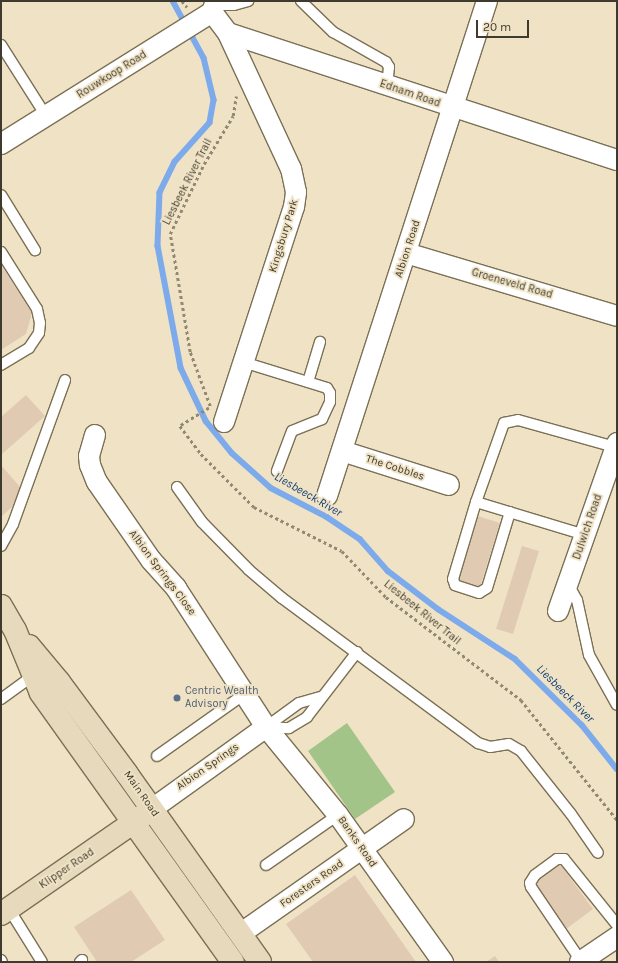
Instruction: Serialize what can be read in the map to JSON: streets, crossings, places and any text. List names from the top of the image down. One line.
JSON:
{"streets":{"main road":["Main Road","Klipper Road"],"street":["Rouwkoop Road","Ednam Road","Kingsbury Park","Albion Road","Groeneveld Road","The Cobbles","Dulwich Road","Albion Springs Close","Albion Springs","Banks Road","Foresters Road"],"path":["Liesbeek River Trail"]},"crossings":[["Ednam Road","Kingsbury Park"],["Ednam Road","Albion Road"],["Albion Road","Groeneveld Road"],["Albion Road","The Cobbles"],["Albion Springs Close","Albion Springs"],["Albion Springs Close","Banks Road"],["Albion Springs","Main Road"],["Albion Springs","Banks Road"],["Albion Springs","Klipper Road"],["Main Road","Klipper Road"],["Main Road","Foresters Road"],["Banks Road","Foresters Road"]],"water":["Liesbeeck River"],"places":["Centric Wealth Advisory"],"scale_bar":"20 m"}
